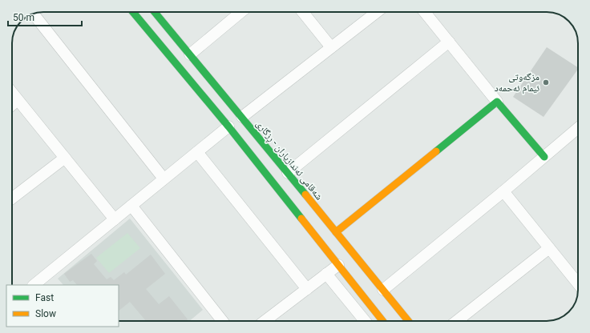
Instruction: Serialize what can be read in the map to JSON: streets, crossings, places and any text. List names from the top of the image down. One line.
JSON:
{"streets":{"street":["شەقامی ئەندازیاران - ڕزگاری"]},"places":["مزگەوتی ئیمام ئەحمەد"],"legend":["Fast","Slow"],"scale_bar":"50 m"}
